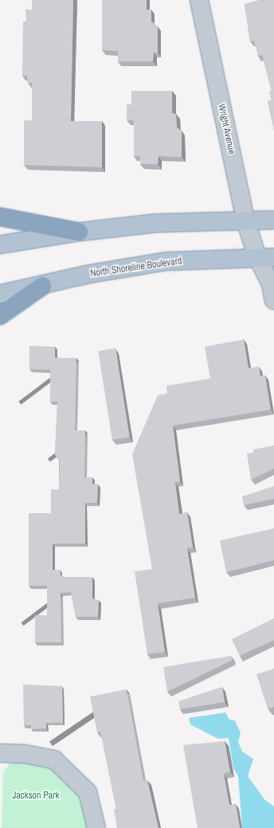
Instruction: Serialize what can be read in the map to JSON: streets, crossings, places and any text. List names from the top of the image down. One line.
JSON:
{"streets":{"main road":["North Shoreline Boulevard"],"street":["Wright Avenue"]},"crossings":[["Wright Avenue","North Shoreline Boulevard"]],"parks":["Jackson Park"]}
